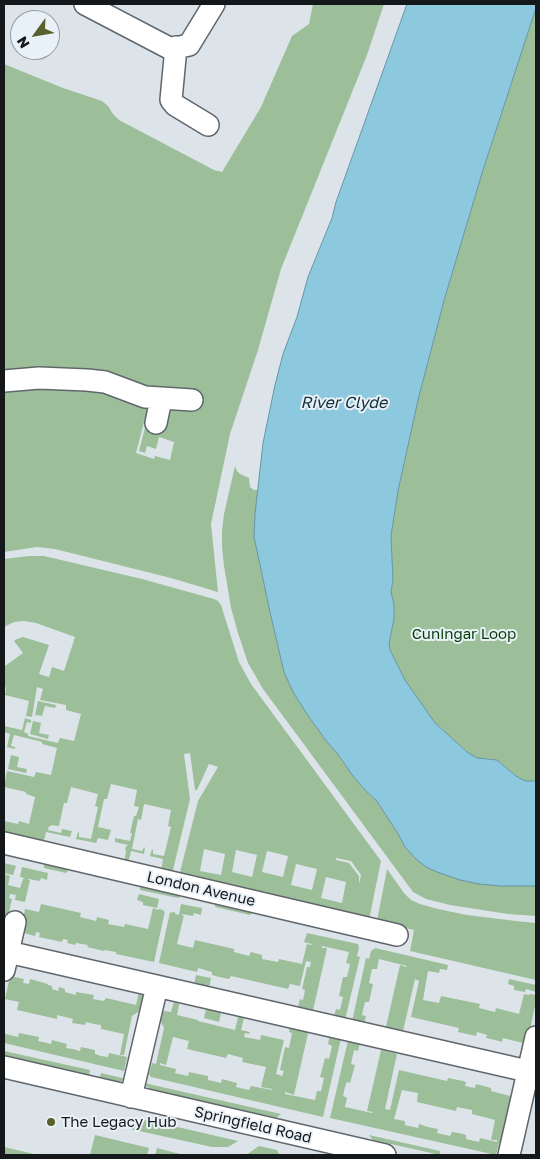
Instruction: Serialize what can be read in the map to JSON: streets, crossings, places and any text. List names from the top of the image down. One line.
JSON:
{"streets":{"street":["London Avenue","Springfield Road"]},"water":["River Clyde"],"parks":["Cuningar Loop"],"places":["The Legacy Hub"],"north":"bottom left"}
